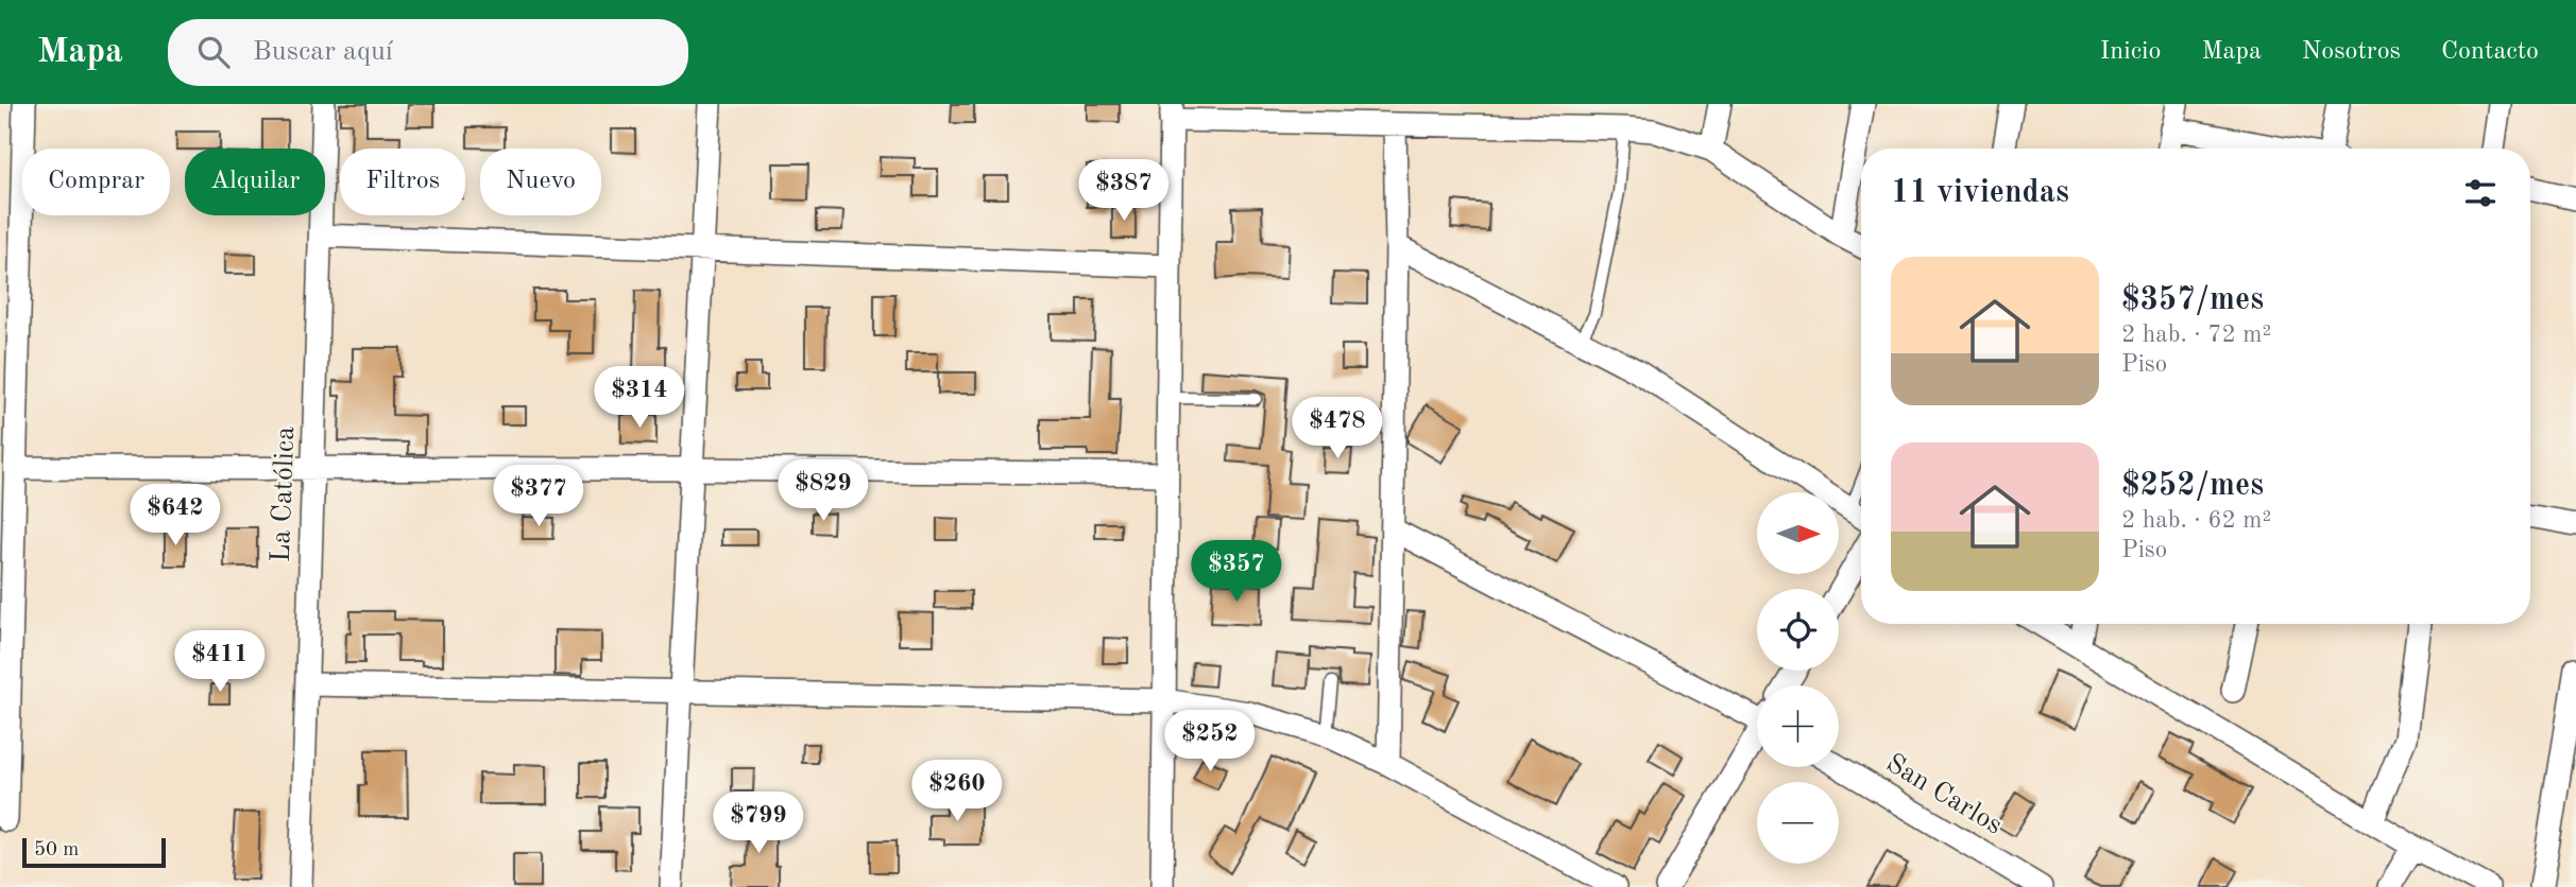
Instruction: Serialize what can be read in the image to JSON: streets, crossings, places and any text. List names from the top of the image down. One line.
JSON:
{"streets":{"street":["La Católica","San Carlos"]},"scale_bar":"50 m","north":"right","page":{"header":"Mapa","search":"Buscar aquí","nav":["Inicio","Mapa","Nosotros","Contacto"],"chip":["Comprar","Alquilar","Filtros","Nuevo"],"heading":"11 viviendas","price":["$387","$314","$478","$829","$377","$642","$357","$411","$252","$260","$799"],"list":[{"name":"$357/mes","note":"2 hab. · 72 m² · Piso"},{"name":"$252/mes","note":"2 hab. · 62 m² · Piso"}],"map_buttons":["+","−"],"scale":"50 m"}}
